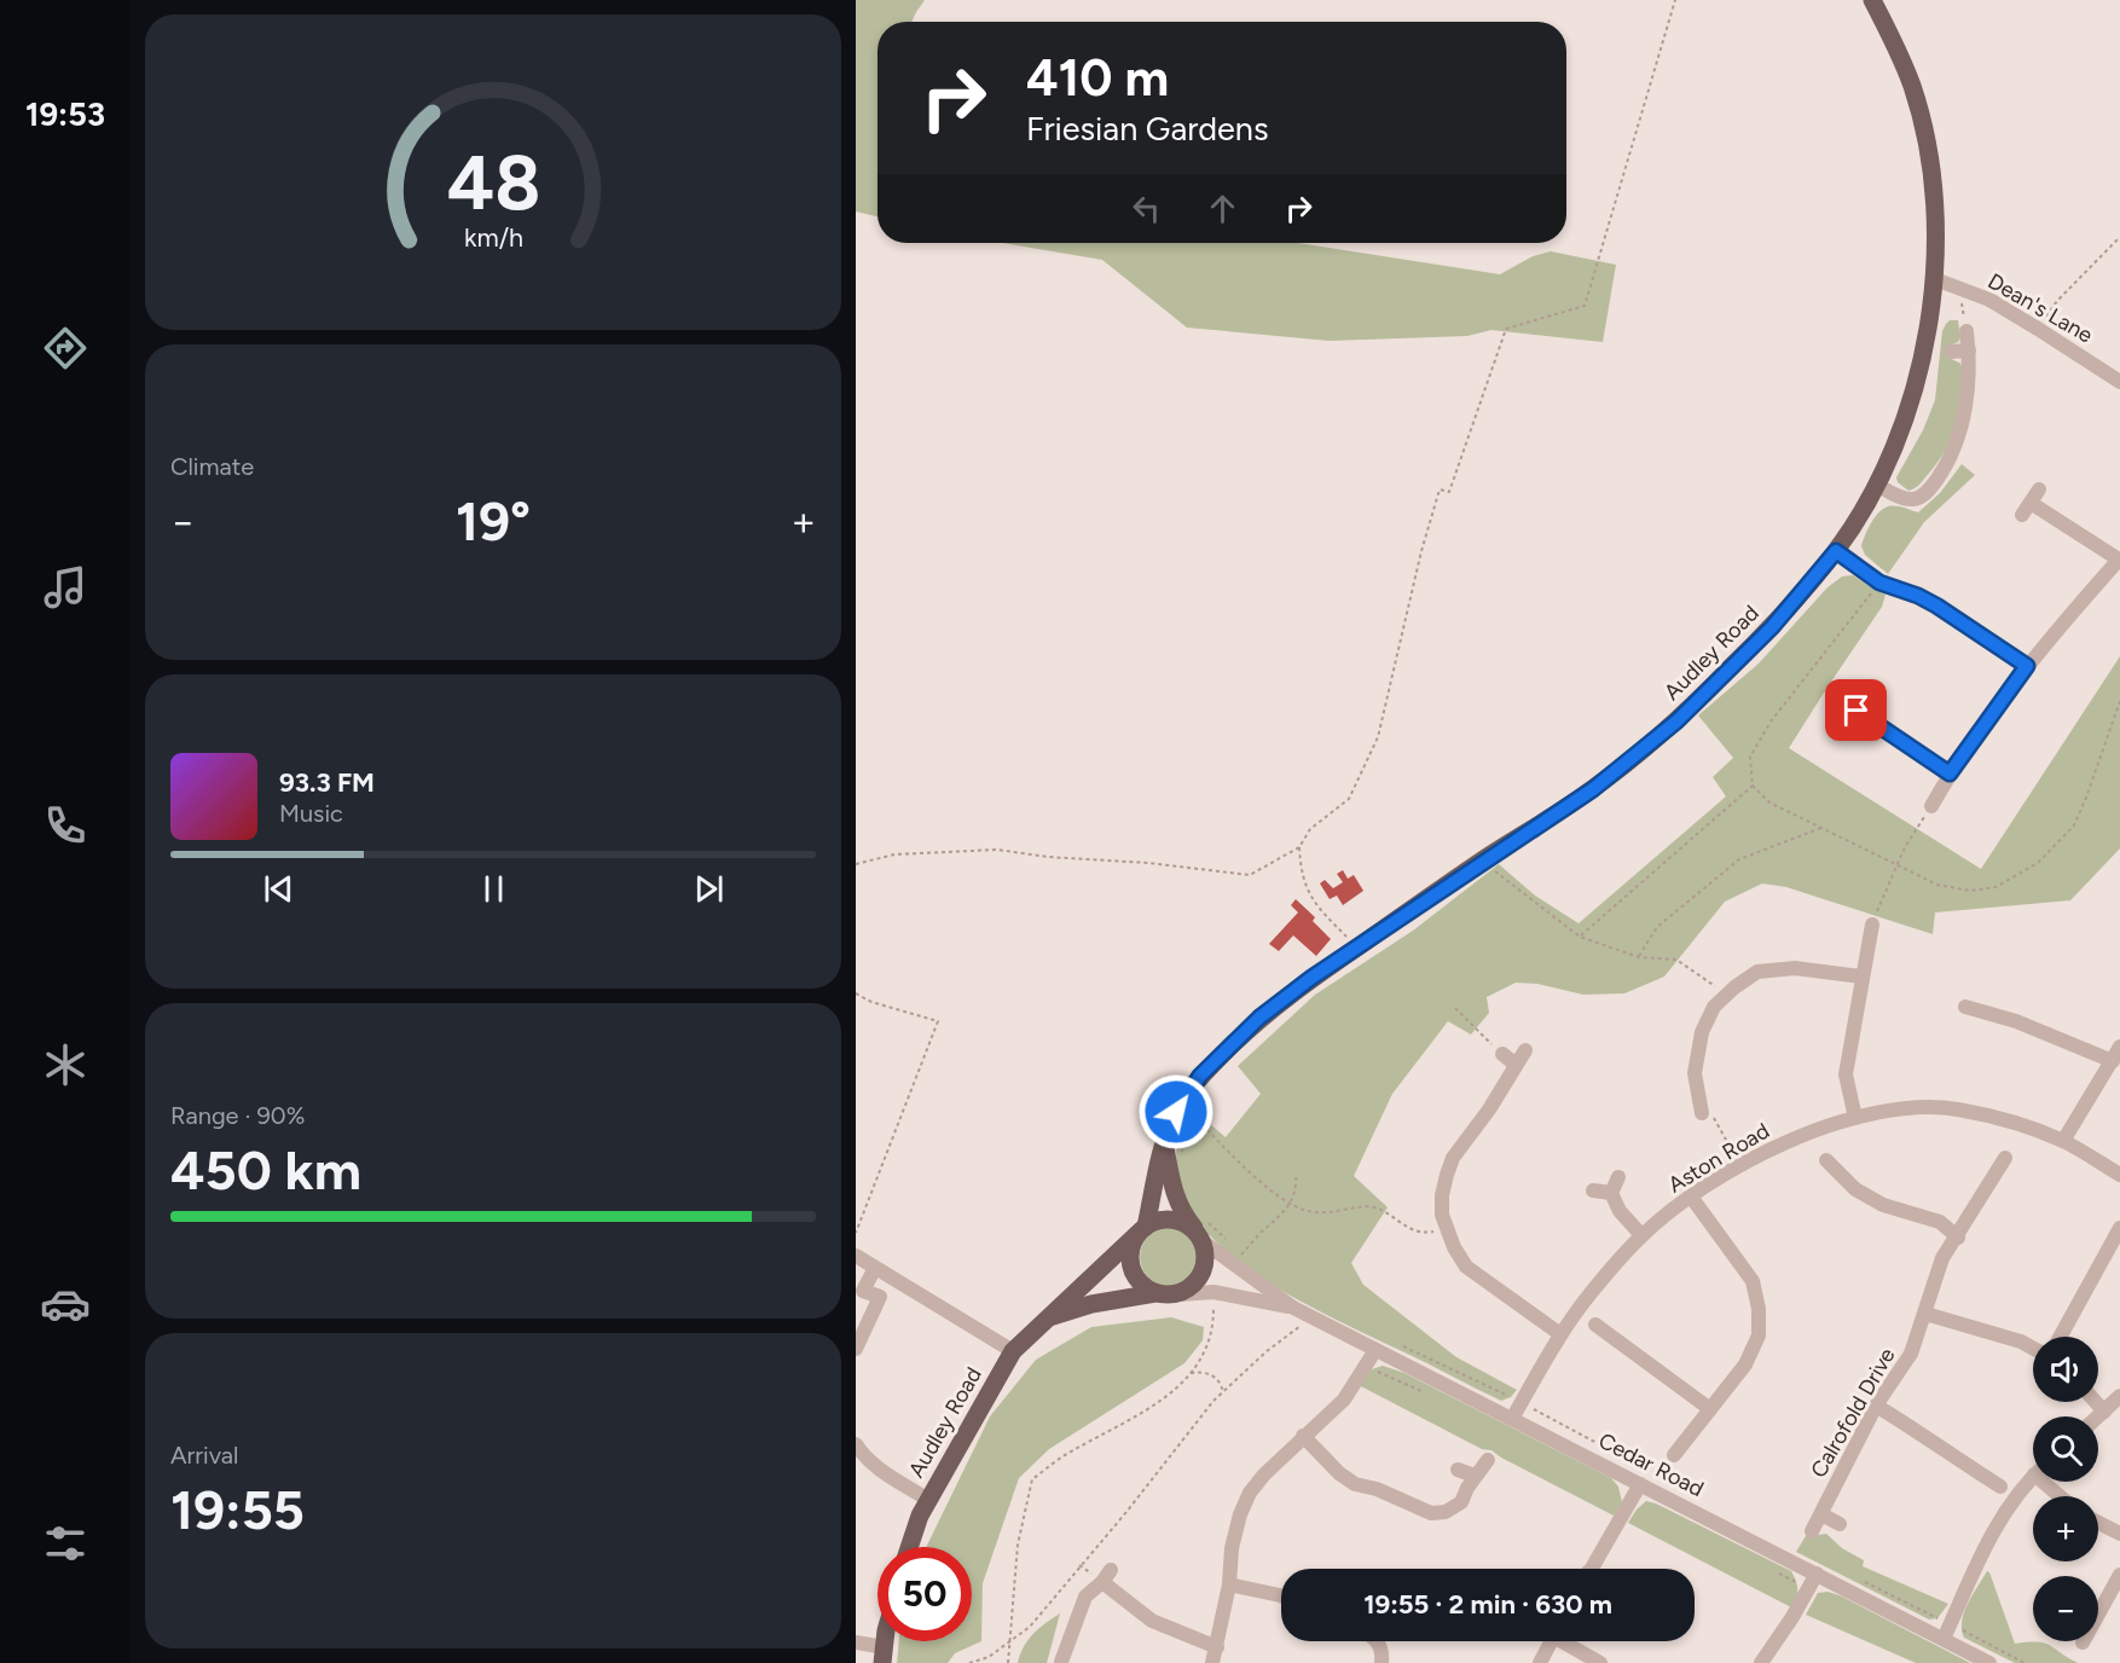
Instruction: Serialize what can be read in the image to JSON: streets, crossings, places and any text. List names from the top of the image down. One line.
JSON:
{"streets":{"main road":["Audley Road"],"street":["Dean's Lane","Aston Road","Calrofold Drive","Cedar Road"]},"crossings":[["Dean's Lane","Audley Road"],["Aston Road","Cedar Road"]],"page":{"tabs":"19:53","turn":["410 m","Friesian Gardens"],"tile":["Climate",["Range · 90%","450 km"],["Arrival","19:55"]],"heat":["−","19°","+"],"song":["93.3 FM","Music"],"map_buttons":["+","−"],"limit":"50","trip":"19:55 · 2 min · 630 m","gauge":["48","km/h"]}}
